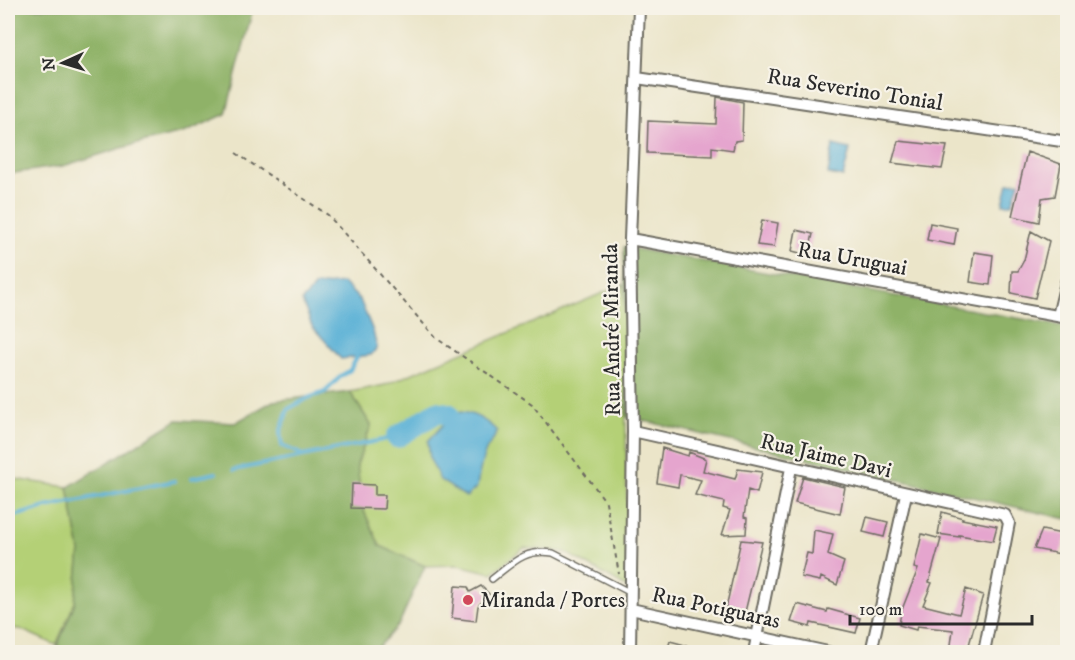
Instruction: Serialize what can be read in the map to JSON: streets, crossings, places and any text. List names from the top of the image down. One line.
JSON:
{"streets":{"street":["Rua Severino Tonial","Rua Uruguai","Rua André Miranda","Rua Jaime Davi","Rua Potiguaras"]},"crossings":[["Rua Severino Tonial","Rua André Miranda"],["Rua Uruguai","Rua André Miranda"],["Rua André Miranda","Rua Jaime Davi"],["Rua André Miranda","Rua Potiguaras"]],"places":["Miranda / Portes"],"scale_bar":"100 m","north":"left"}
